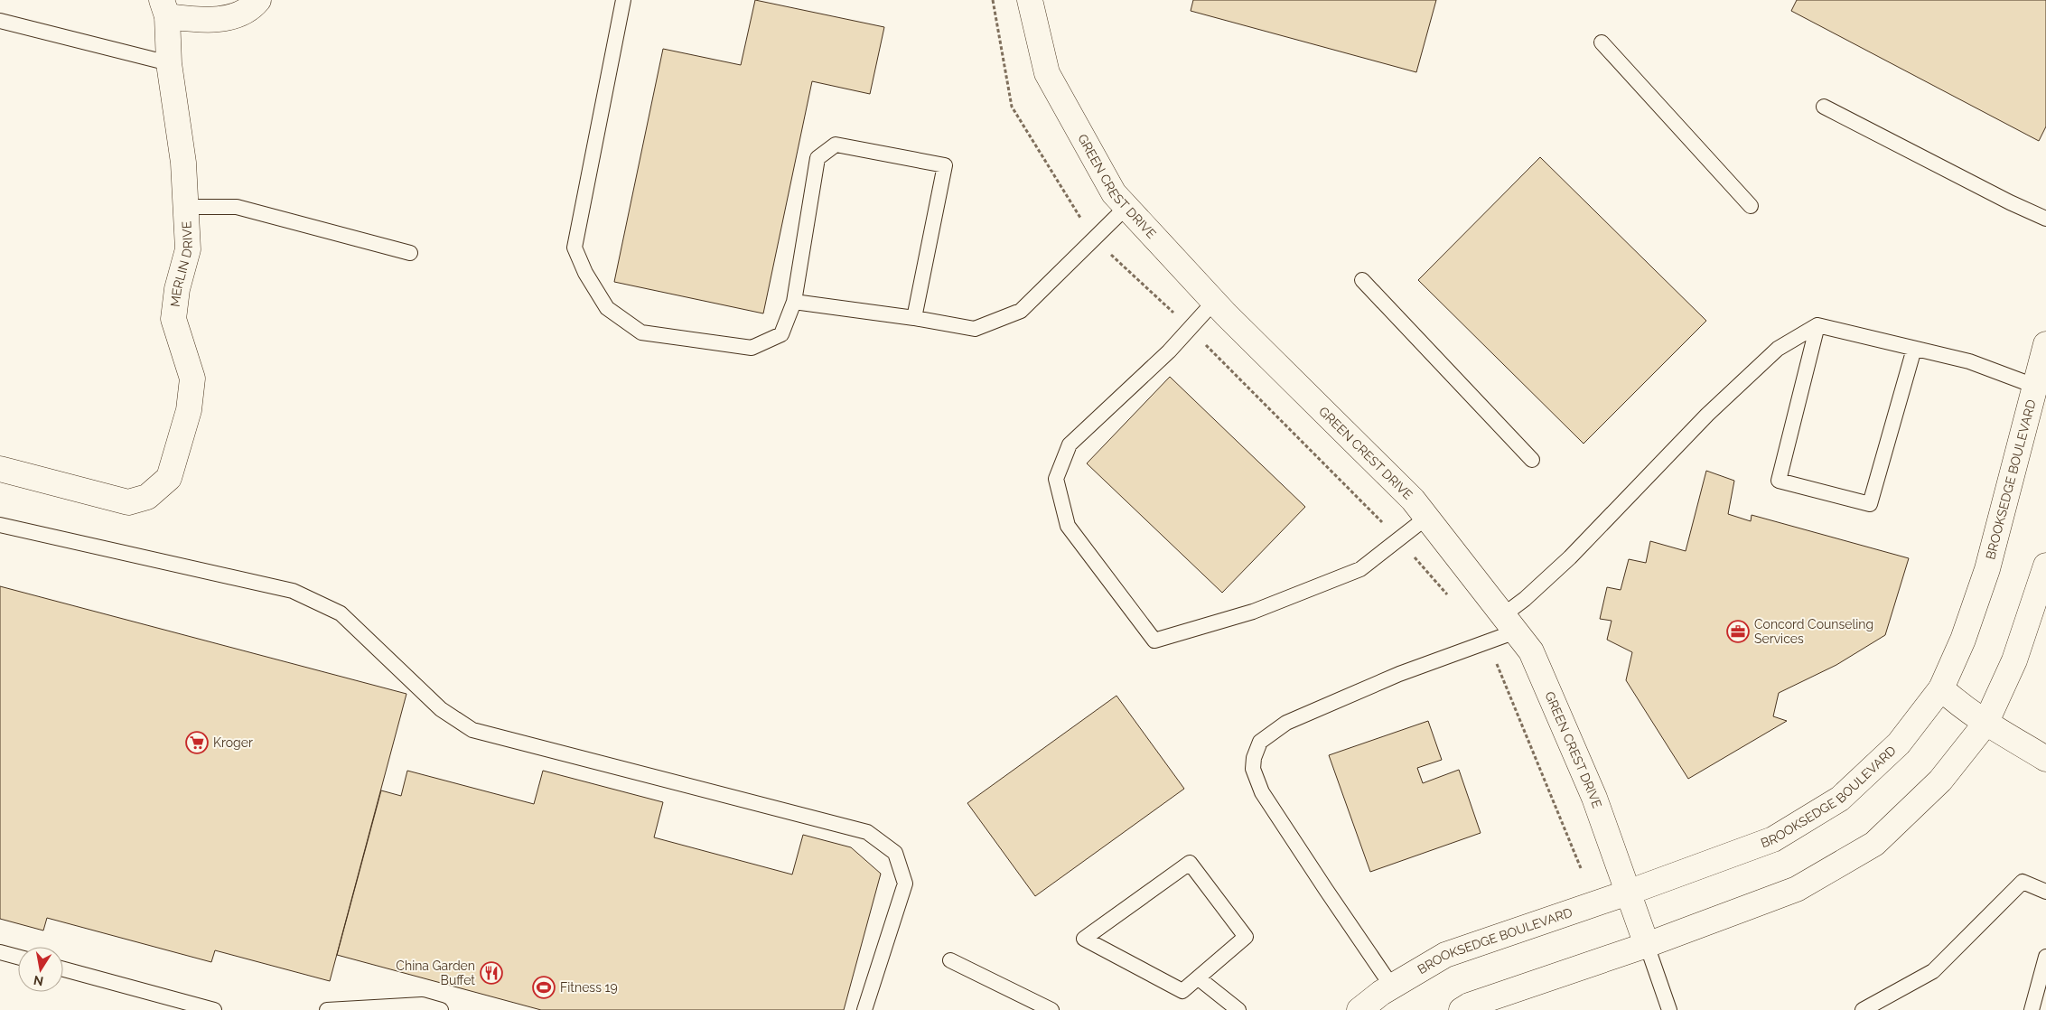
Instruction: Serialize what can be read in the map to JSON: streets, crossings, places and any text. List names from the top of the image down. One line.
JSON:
{"streets":{"street":["GREEN CREST DRIVE","MERLIN DRIVE","BROOKSEDGE BOULEVARD"]},"crossings":[["GREEN CREST DRIVE","BROOKSEDGE BOULEVARD"]],"places":{"office":["Concord Counseling Services"],"supermarket":["Kroger"],"restaurant":["China Garden Buffet"],"sports":["Fitness 19"]},"north":"bottom"}
